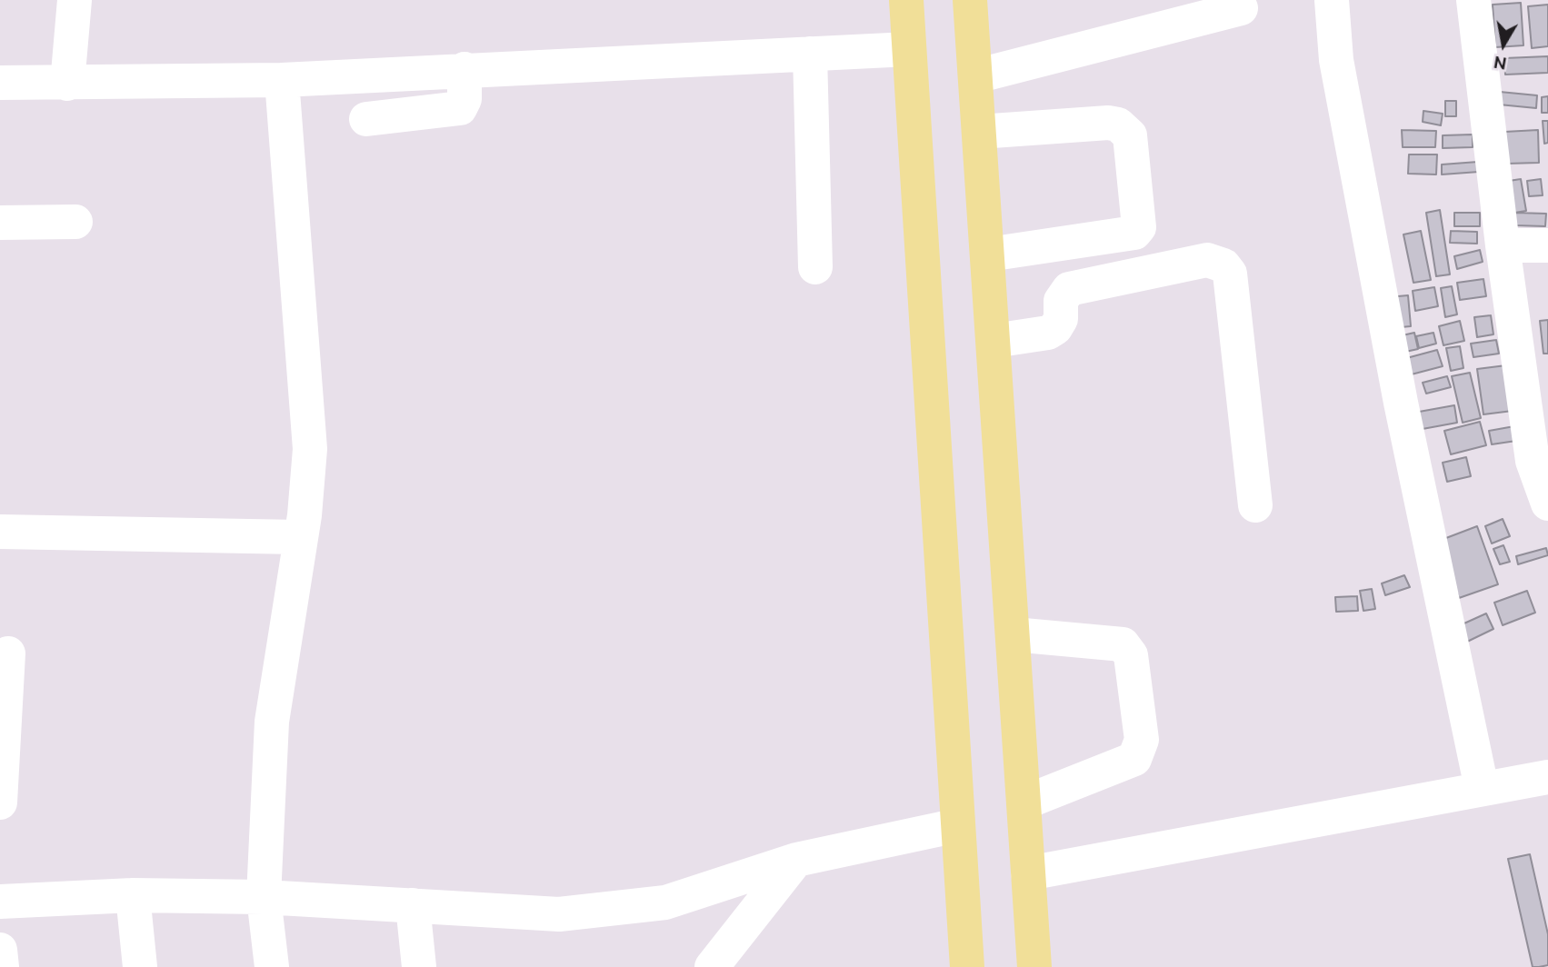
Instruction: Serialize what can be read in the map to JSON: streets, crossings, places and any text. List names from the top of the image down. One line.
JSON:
{"north":"bottom"}
